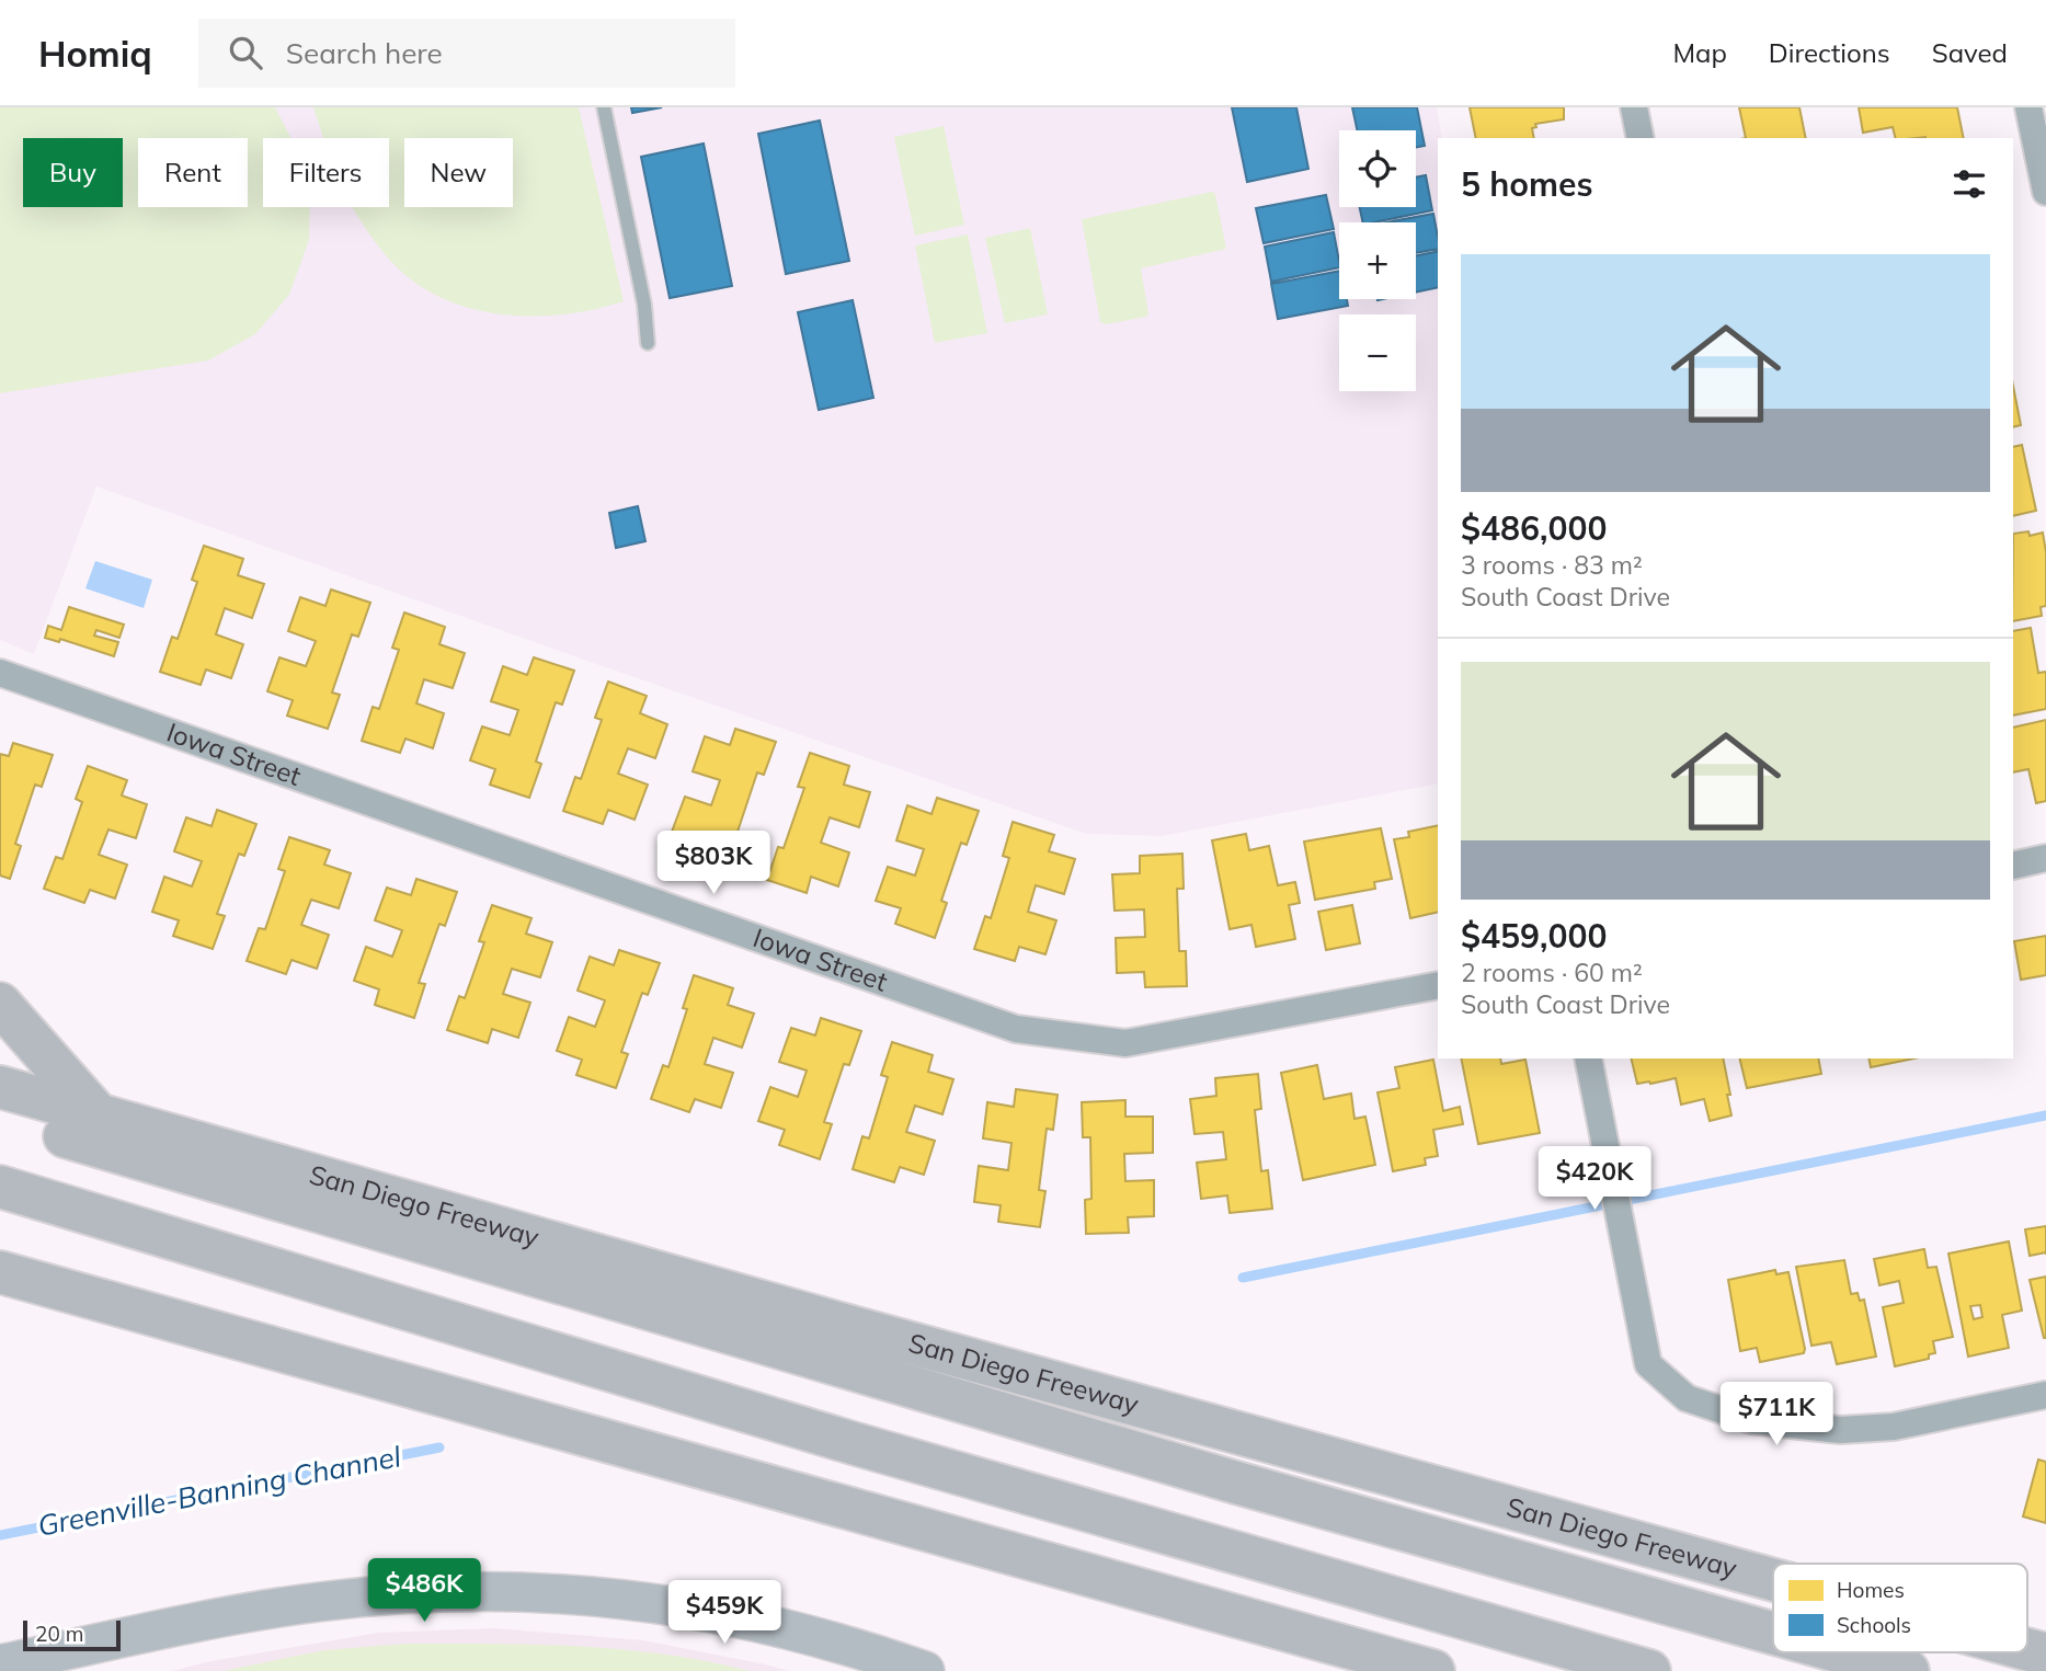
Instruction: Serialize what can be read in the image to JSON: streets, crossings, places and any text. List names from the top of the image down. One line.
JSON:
{"streets":{"highway":["San Diego Freeway"],"street":["Iowa Street"]},"water":["Greenville-Banning Channel"],"legend":["Homes","Schools"],"scale_bar":"20 m","page":{"header":"Homiq","search":"Search here","nav":["Map","Directions","Saved"],"map_buttons":["+","−"],"chip":["Buy","Rent","Filters","New"],"heading":"5 homes","list":[{"name":"$486,000","note":"3 rooms · 83 m² · South Coast Drive"},{"name":"$459,000","note":"2 rooms · 60 m² · South Coast Drive"}],"price":["$803K","$420K","$711K","$486K","$459K"],"scale":"20 m"}}
